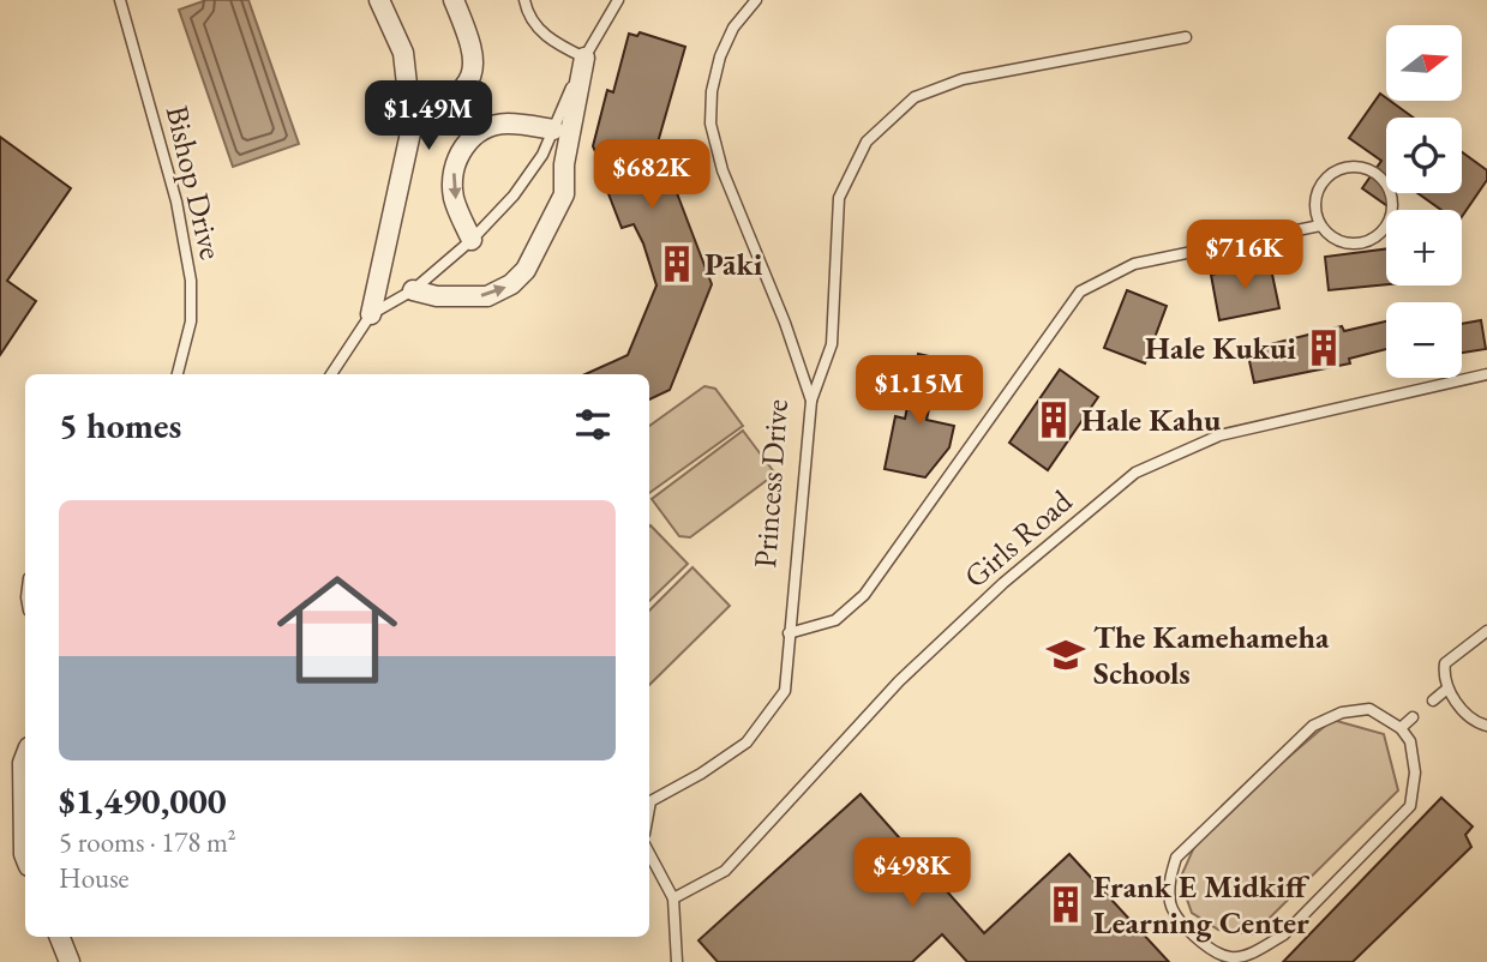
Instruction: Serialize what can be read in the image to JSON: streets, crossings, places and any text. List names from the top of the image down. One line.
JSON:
{"streets":{"lane":["Bishop Drive","Princess Drive","Girls Road"]},"places":{"building":["Pāki","Hale Kukui","Hale Kahu","Frank E Midkiff Learning Center"],"school or university":["The Kamehameha Schools"]},"north":"right","page":{"map_buttons":["+","−"],"price":["$1.49M","$682K","$716K","$1.15M","$498K"],"heading":"5 homes","list":[{"name":"$1,490,000","note":"5 rooms · 178 m² · House"}]}}
